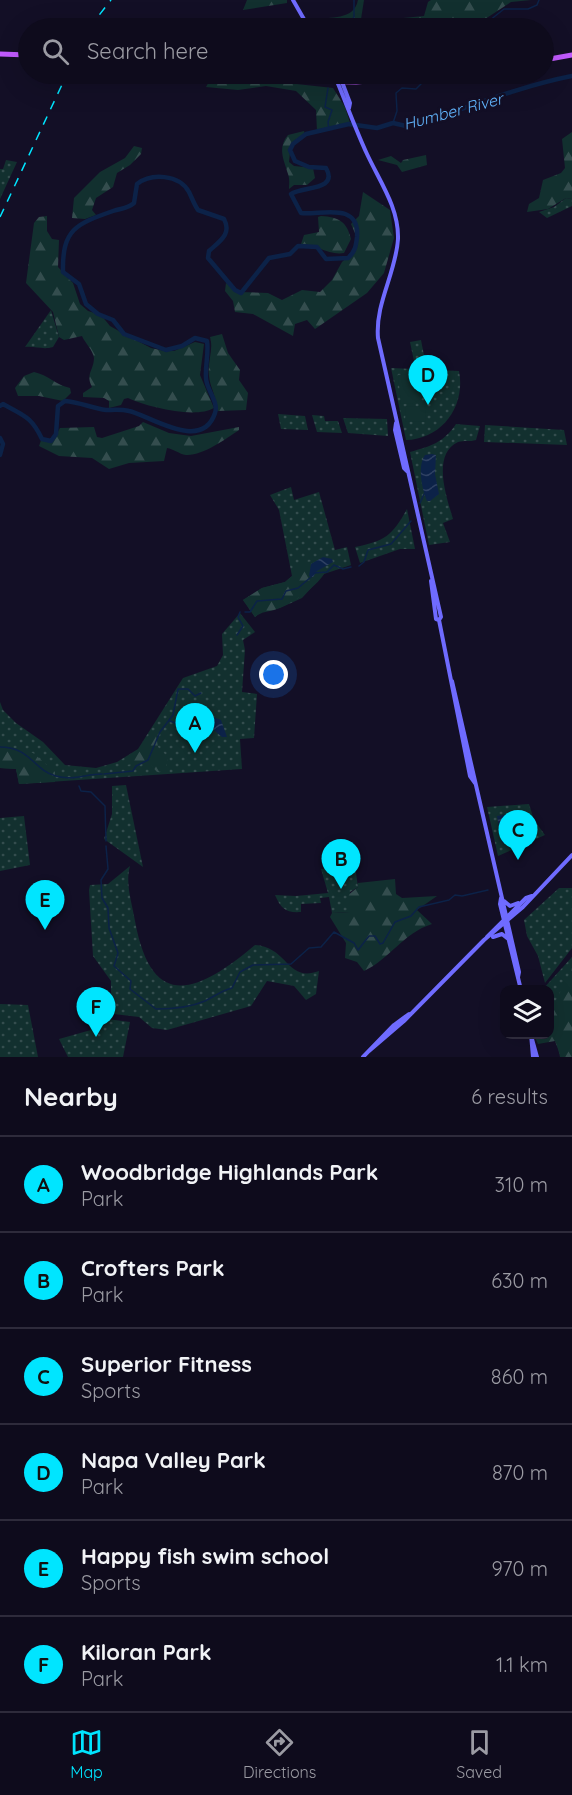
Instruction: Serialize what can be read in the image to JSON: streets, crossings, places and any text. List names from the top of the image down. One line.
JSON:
{"water":["Humber River"],"page":{"search":"Search here","pins":["D","A","C","B","E","F"],"heading":["Nearby","6 results"],"list":[{"mark":"A","name":"Woodbridge Highlands Park","note":"Park","value":"310 m"},{"mark":"B","name":"Crofters Park","note":"Park","value":"630 m"},{"mark":"C","name":"Superior Fitness","note":"Sports","value":"860 m"},{"mark":"D","name":"Napa Valley Park","note":"Park","value":"870 m"},{"mark":"E","name":"Happy fish swim school","note":"Sports","value":"970 m"},{"mark":"F","name":"Kiloran Park","note":"Park","value":"1.1 km"}],"nav":["Map","Directions","Saved"]}}
